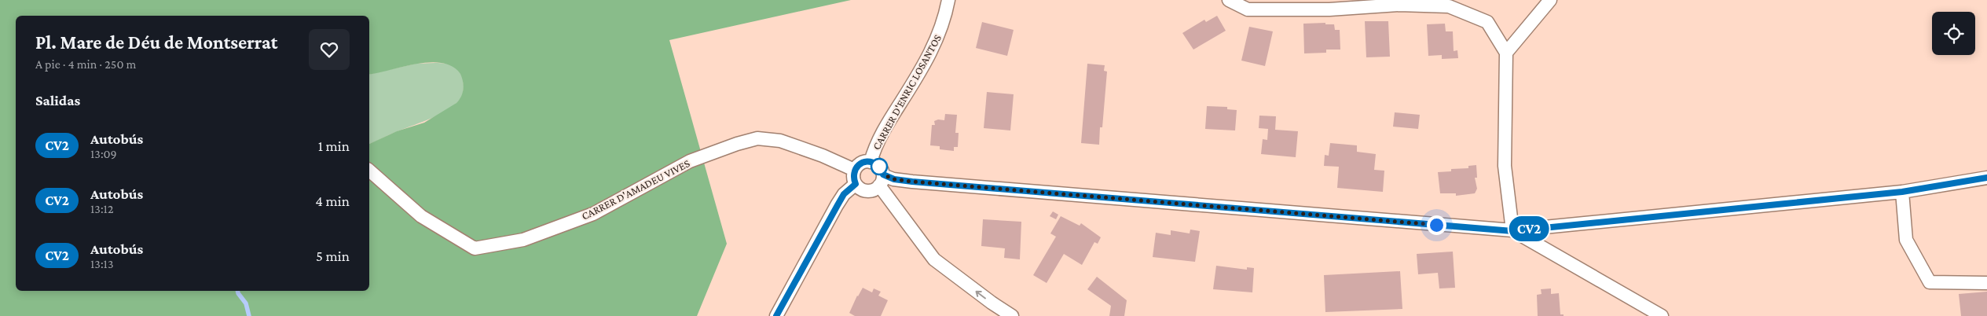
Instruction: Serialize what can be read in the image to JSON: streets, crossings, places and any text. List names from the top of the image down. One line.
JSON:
{"streets":{"street":["CARRER D'ENRIC LOSANTOS","CARRER D'AMADEU VIVES"]},"crossings":[["CARRER D'ENRIC LOSANTOS","CARRER D'AMADEU VIVES"]],"lines":["bus line CV2"],"page":{"on_map":"CV2","heading":[["Pl. Mare de Déu de Montserrat","A pie · 4 min · 250 m"],"Salidas"],"list":[{"mark":"CV2","name":"Autobús","note":"13:09","value":"1 min"},{"mark":"CV2","name":"Autobús","note":"13:12","value":"4 min"},{"mark":"CV2","name":"Autobús","note":"13:13","value":"5 min"}]}}
